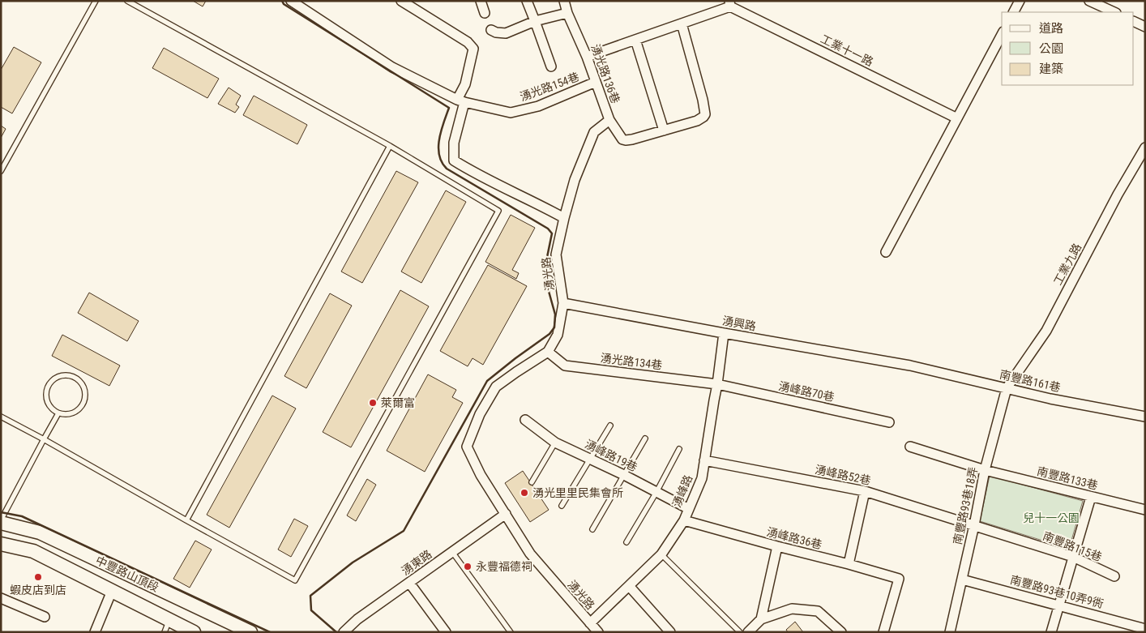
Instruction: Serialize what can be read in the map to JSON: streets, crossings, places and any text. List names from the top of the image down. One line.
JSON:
{"streets":{"main road":["中豐路山頂段"],"street":["工業十一路","湧光路136巷","湧光路154巷","工業九路","湧光路","湧興路","湧光路134巷","南豐路161巷","湧峰路70巷","湧峰路19巷","湧峰路52巷","南豐路133巷","湧峰路","南豐路93巷18弄","湧峰路36巷","南豐路115巷","湧東路","南豐路93巷10弄9衖"]},"crossings":[["湧光路136巷","湧光路154巷"],["湧光路136巷","湧光路"],["工業九路","南豐路161巷"],["工業九路","南豐路93巷18弄"],["湧光路","湧興路"],["湧光路","湧光路134巷"],["湧光路","湧峰路"],["湧光路","湧東路"],["湧興路","南豐路161巷"],["湧興路","湧峰路"],["湧光路134巷","湧峰路70巷"],["湧光路134巷","湧峰路"],["南豐路161巷","南豐路93巷18弄"],["湧峰路70巷","湧峰路"],["湧峰路19巷","湧峰路"],["湧峰路52巷","湧峰路"],["湧峰路52巷","南豐路93巷18弄"],["湧峰路52巷","南豐路115巷"],["南豐路133巷","南豐路93巷18弄"],["湧峰路","湧峰路36巷"],["南豐路93巷18弄","南豐路115巷"],["南豐路93巷18弄","南豐路93巷10弄9衖"]],"parks":["兒十一公園"],"places":["萊爾富","湧光里里民集會所","永豐福德祠","蝦皮店到店"],"legend":["道路","公園","建築"]}
